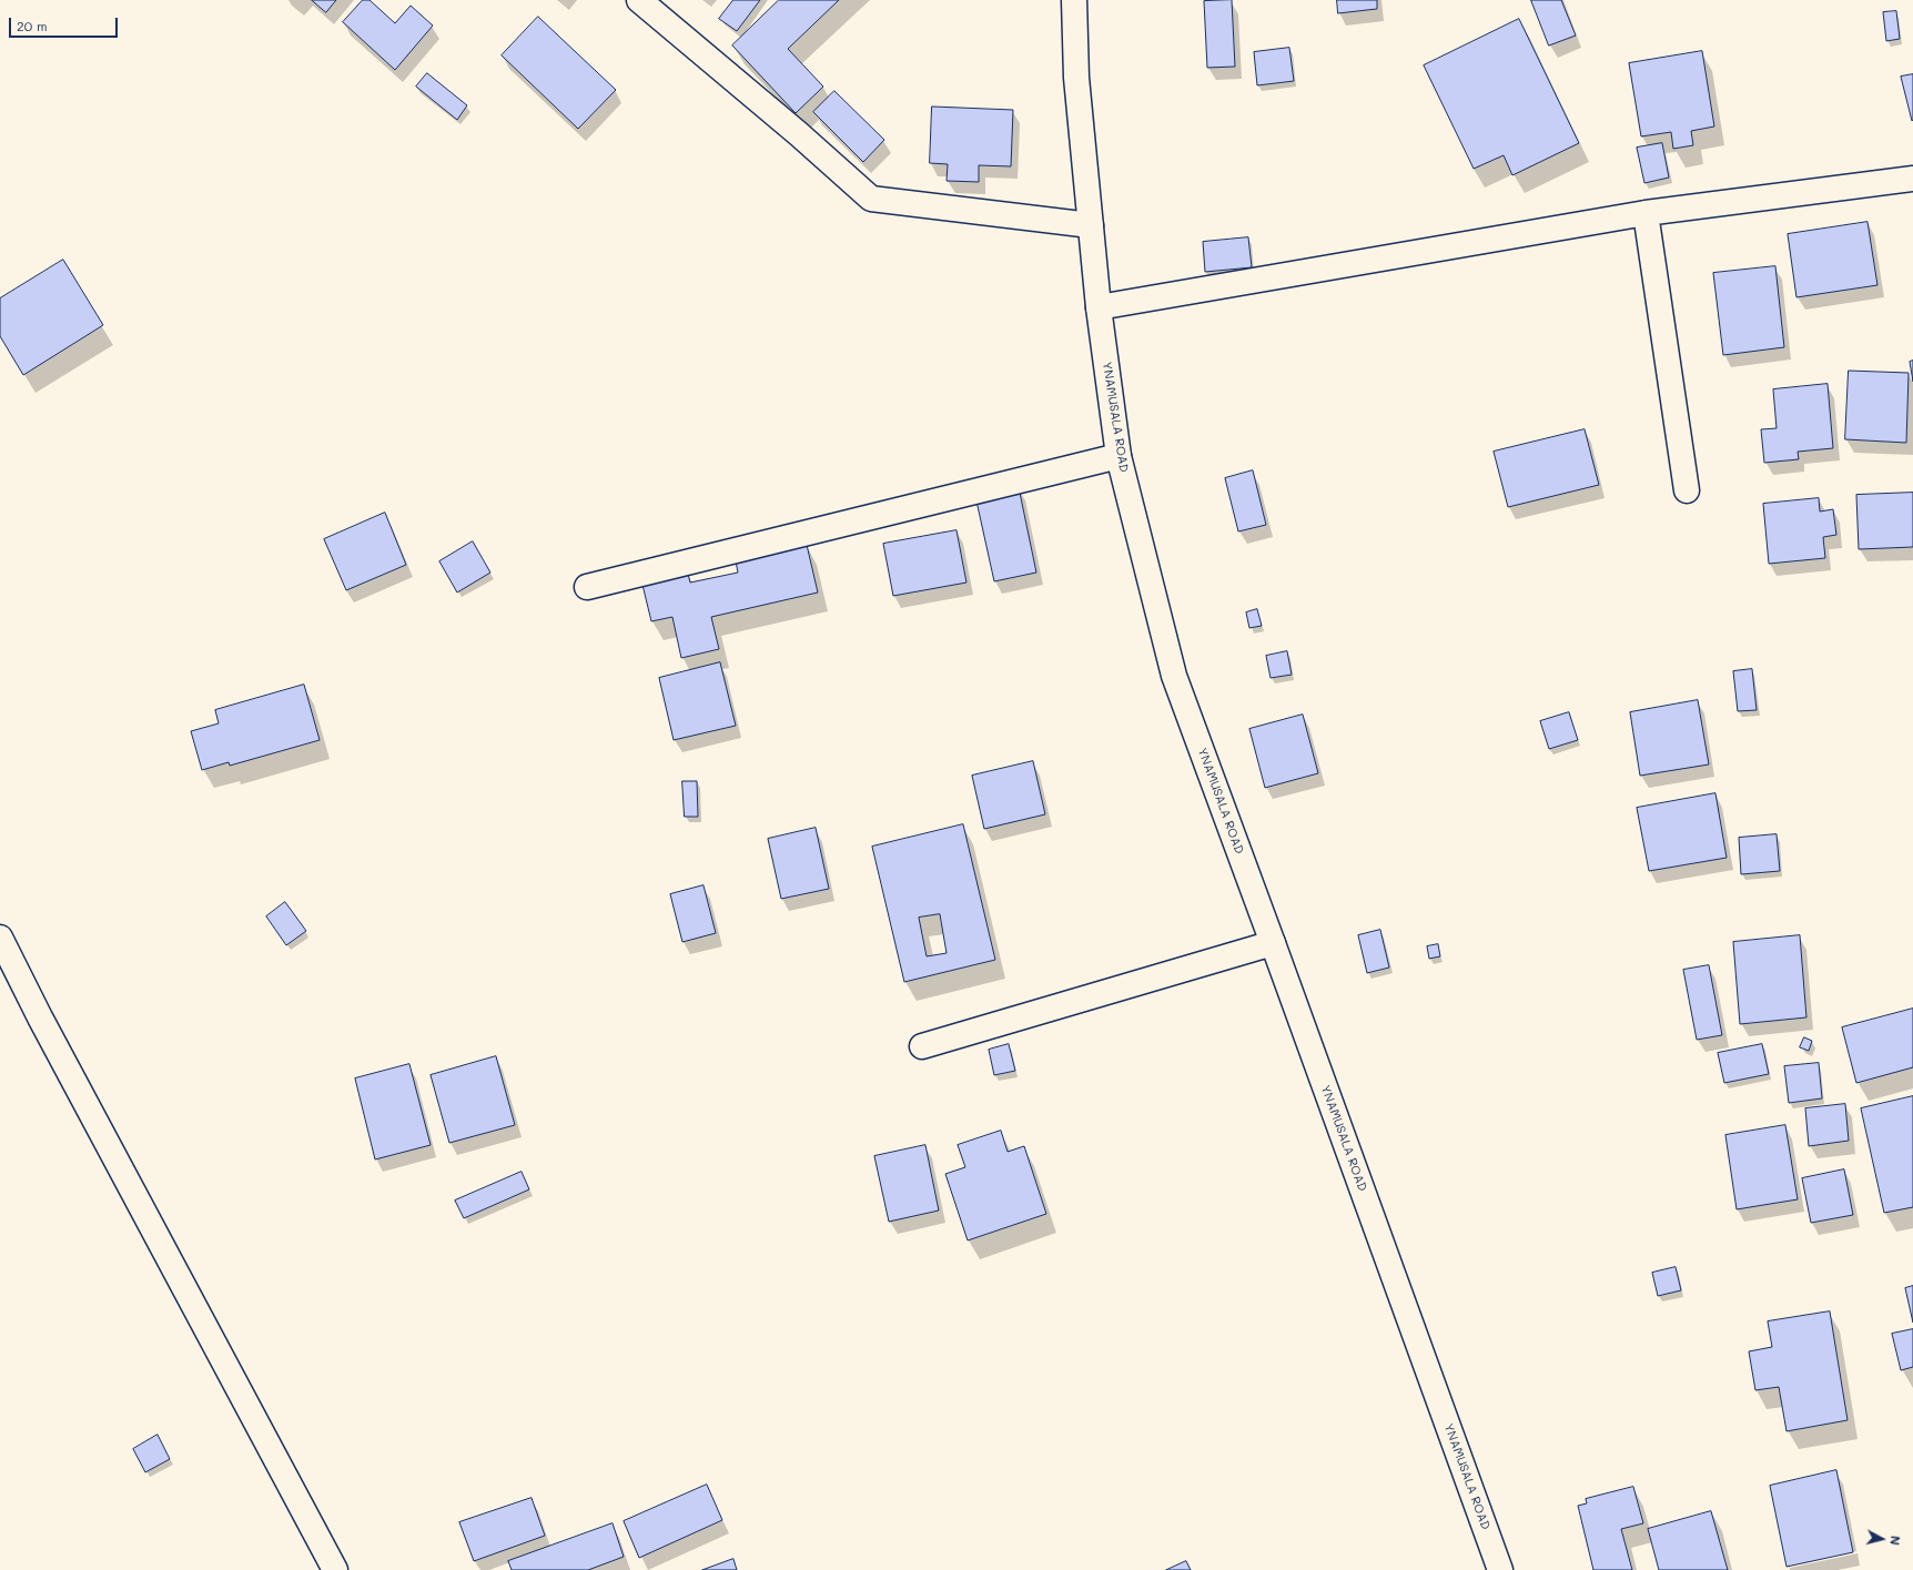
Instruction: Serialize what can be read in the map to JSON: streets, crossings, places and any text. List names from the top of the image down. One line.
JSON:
{"streets":{"street":["YNAMUSALA ROAD"]},"scale_bar":"20 m","north":"right"}
